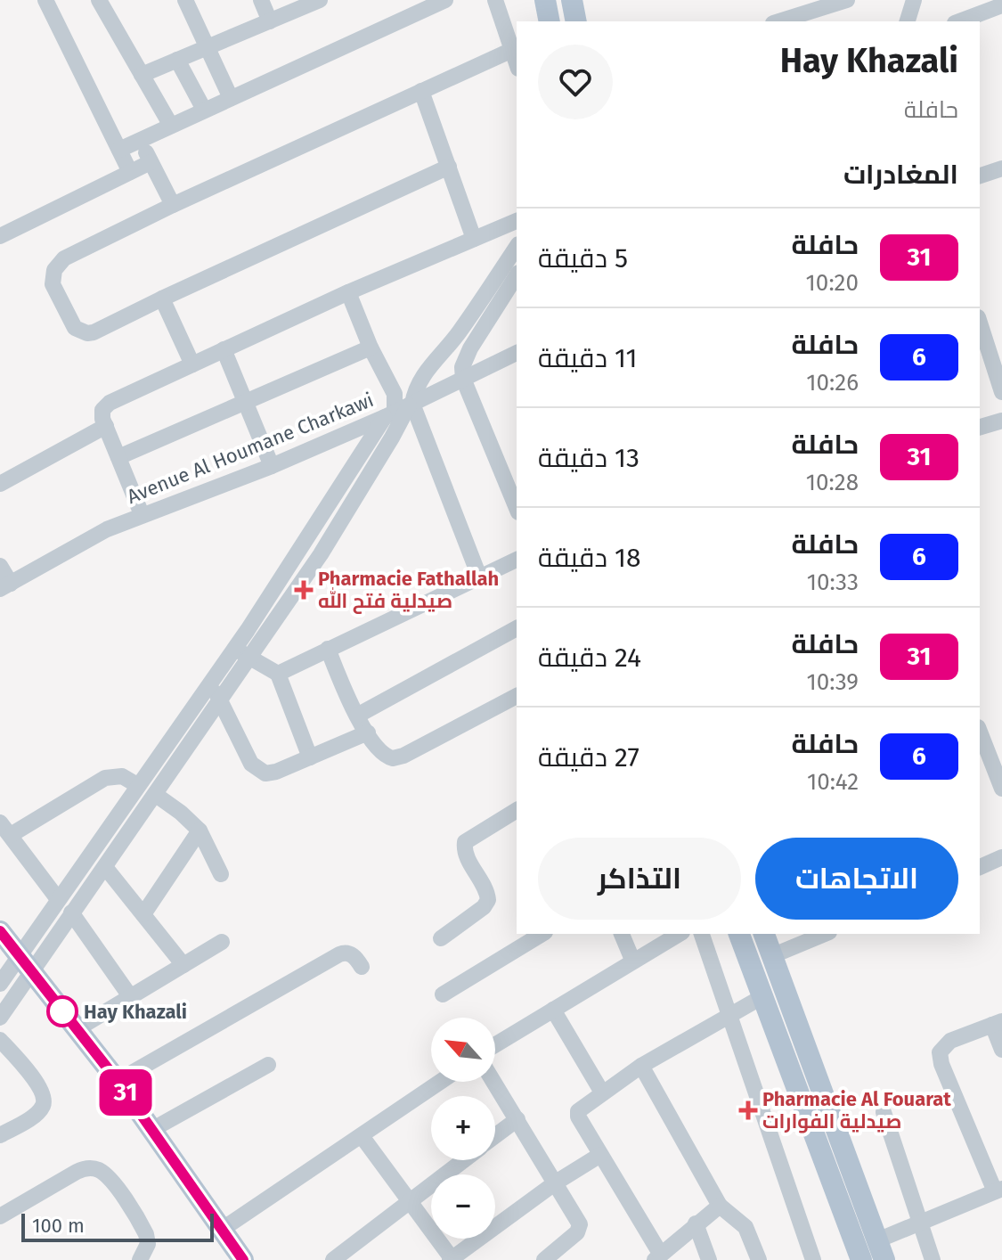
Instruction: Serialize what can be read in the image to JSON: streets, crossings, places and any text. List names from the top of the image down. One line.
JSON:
{"streets":{"street":["Avenue Al Houmane Charkawi"]},"places":{"health":["Pharmacie Fathallah صيدلية فتح الله","Pharmacie Al Fouarat صيدلية الفوارات"],"other":["Hay Khazali"]},"lines":["bus line 31"],"scale_bar":"100 m","north":"top left","page":{"on_map":"31","heading":[["Hay Khazali","حافلة"],"المغادرات"],"list":[{"mark":"31","name":"حافلة","note":"10:20","value":"5 دقيقة"},{"mark":"6","name":"حافلة","note":"10:26","value":"11 دقيقة"},{"mark":"31","name":"حافلة","note":"10:28","value":"13 دقيقة"},{"mark":"6","name":"حافلة","note":"10:33","value":"18 دقيقة"},{"mark":"31","name":"حافلة","note":"10:39","value":"24 دقيقة"},{"mark":"6","name":"حافلة","note":"10:42","value":"27 دقيقة"}],"buttons":["الاتجاهات","التذاكر"],"map_buttons":["+","−"],"scale":"100 m"}}
